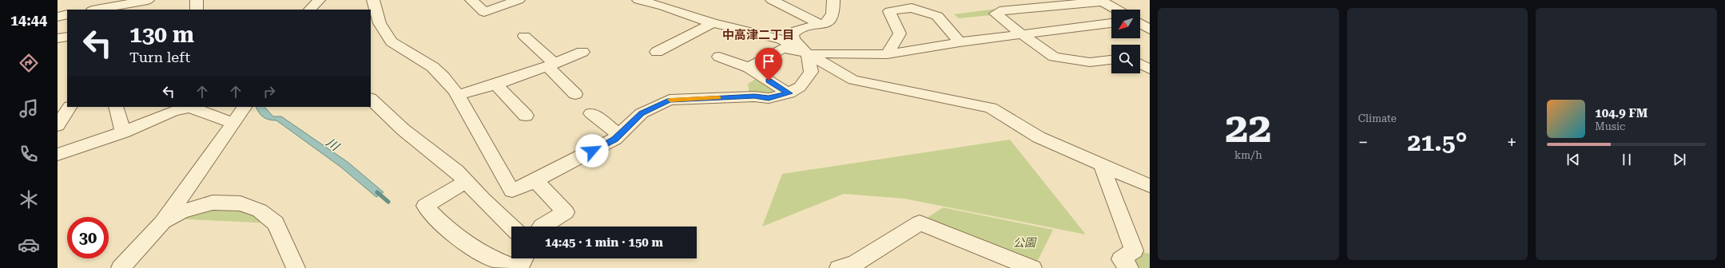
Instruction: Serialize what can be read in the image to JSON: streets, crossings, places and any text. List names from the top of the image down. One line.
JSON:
{"districts":["中高津二丁目"],"water":["川"],"parks":["公園"],"north":"bottom left","page":{"tabs":"14:44","tile":[["22","km/h"],"Climate"],"turn":["130 m","Turn left"],"song":["104.9 FM","Music"],"heat":["−","21.5°","+"],"limit":"30","trip":"14:45 · 1 min · 150 m"}}
